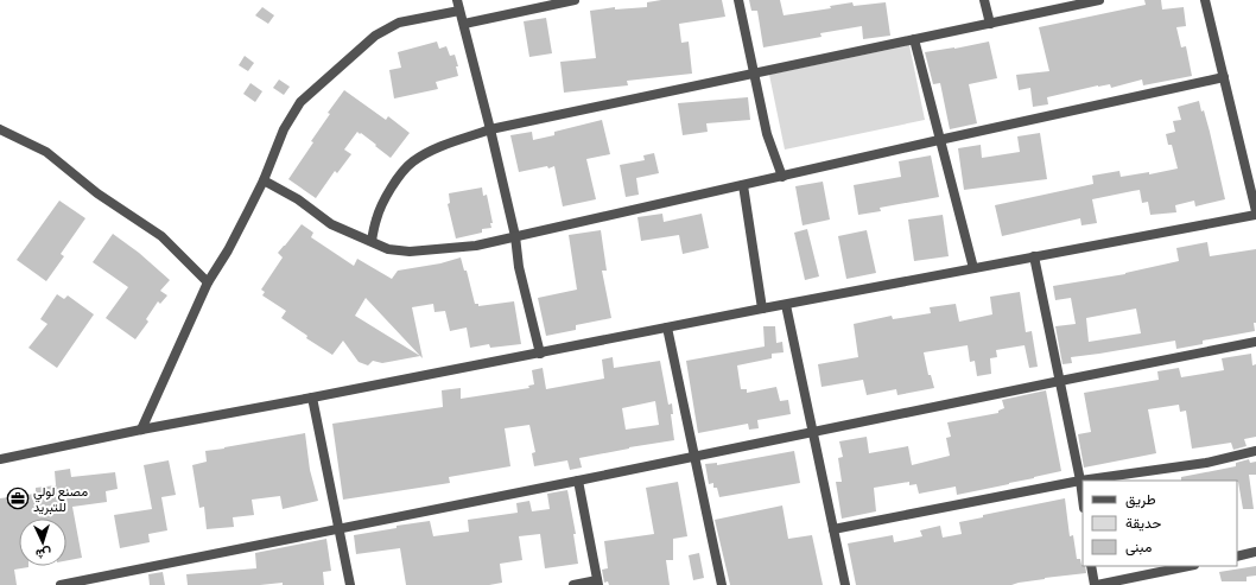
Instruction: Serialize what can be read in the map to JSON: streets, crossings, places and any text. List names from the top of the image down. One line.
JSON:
{"places":{"office":["مصنع لولي للتبريد"]},"legend":["طريق","حديقة","مبنى"],"north":"bottom"}
